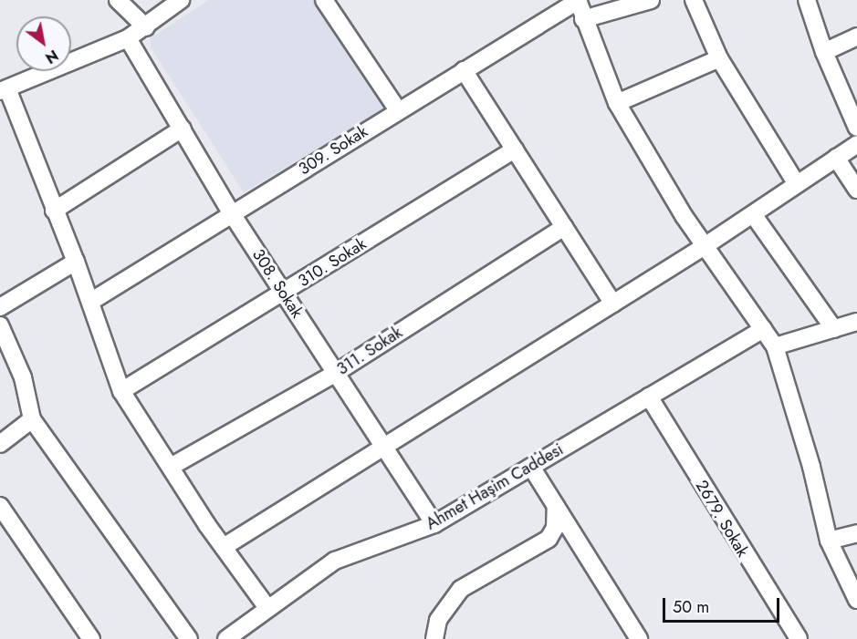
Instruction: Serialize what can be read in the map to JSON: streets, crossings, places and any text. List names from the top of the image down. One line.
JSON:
{"streets":{"street":["309. Sokak","310. Sokak","308. Sokak","311. Sokak","Ahmet Haşim Caddesi","2679. Sokak"]},"crossings":[["309. Sokak","308. Sokak"],["310. Sokak","308. Sokak"],["308. Sokak","311. Sokak"],["308. Sokak","Ahmet Haşim Caddesi"],["Ahmet Haşim Caddesi","2679. Sokak"]],"scale_bar":"50 m","north":"bottom right"}
